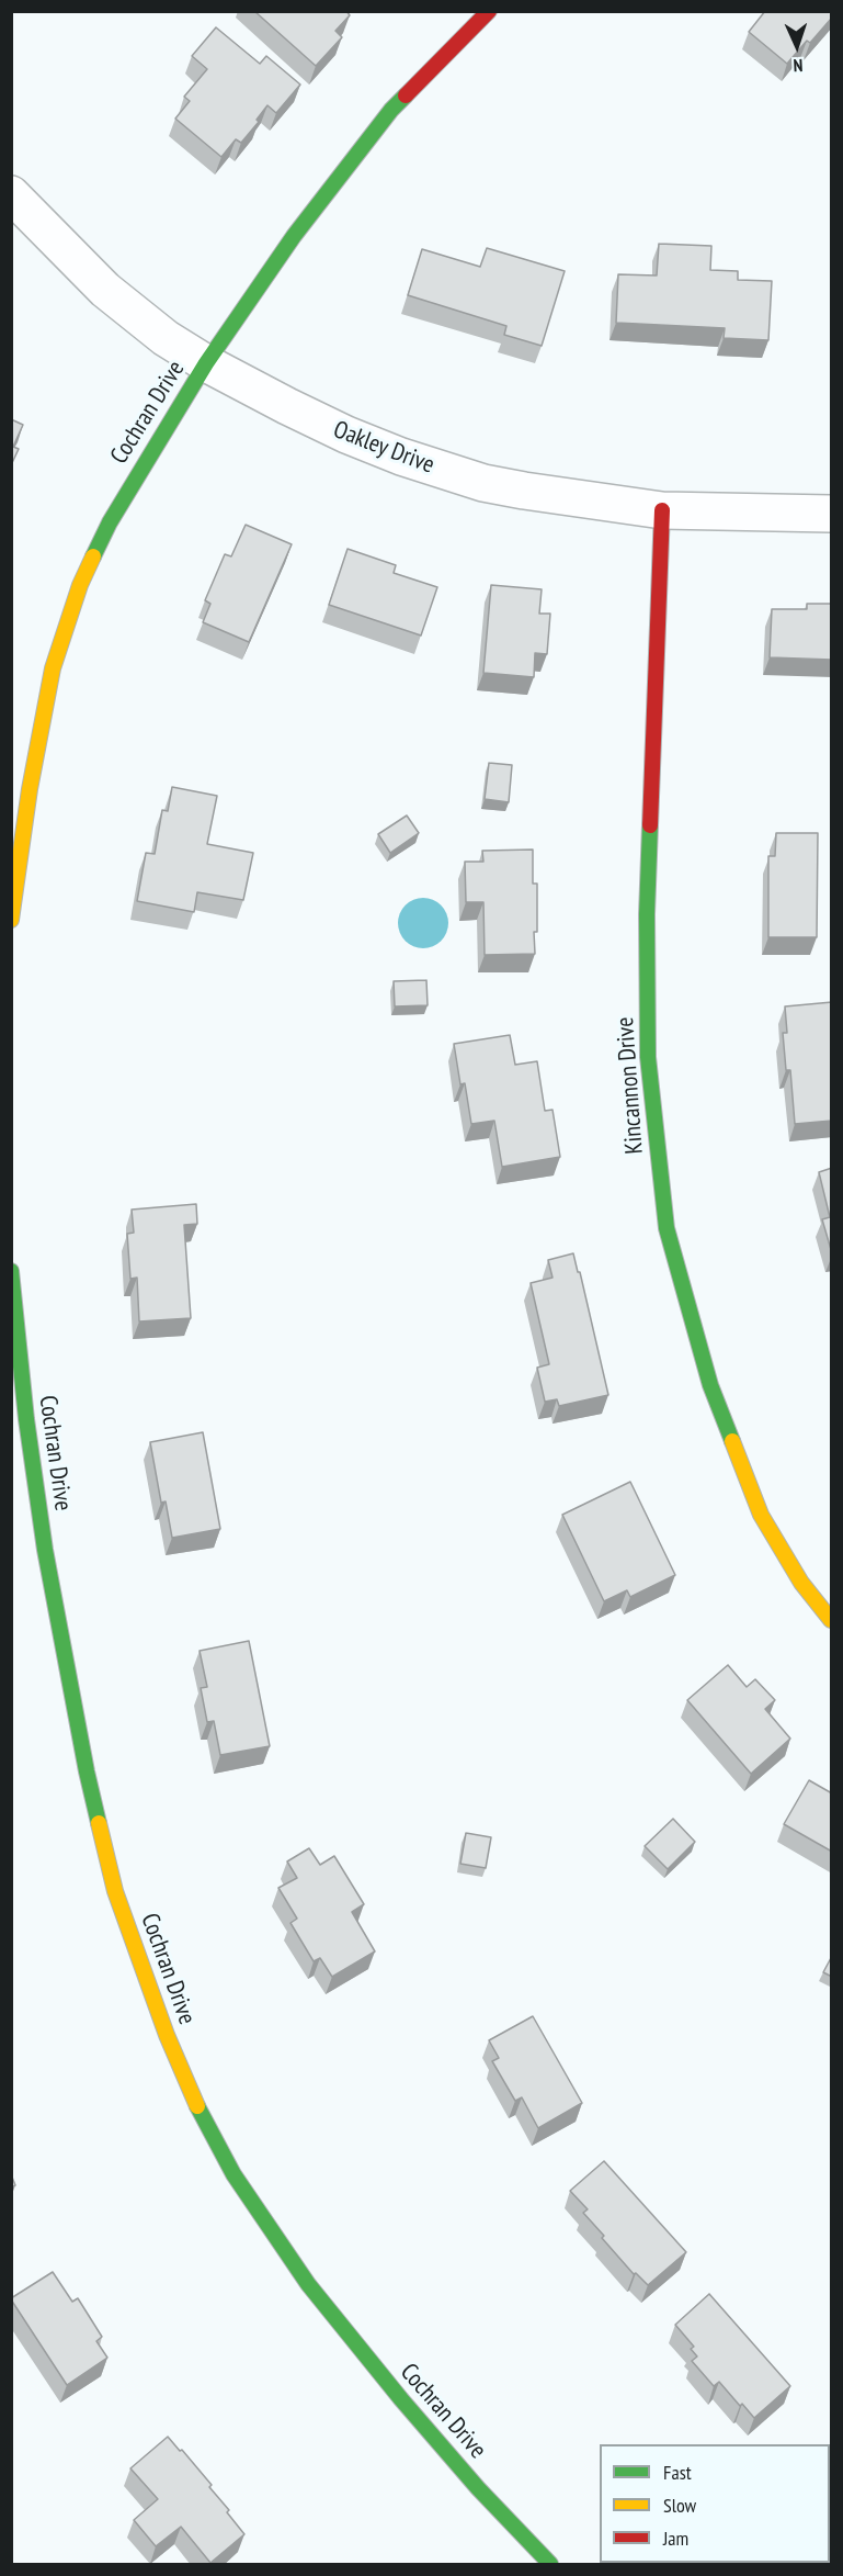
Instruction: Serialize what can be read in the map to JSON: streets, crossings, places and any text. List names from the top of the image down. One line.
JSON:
{"streets":{"street":["Cochran Drive","Oakley Drive","Kincannon Drive"]},"crossings":[["Cochran Drive","Oakley Drive"],["Oakley Drive","Kincannon Drive"]],"legend":["Fast","Slow","Jam"],"north":"bottom"}
